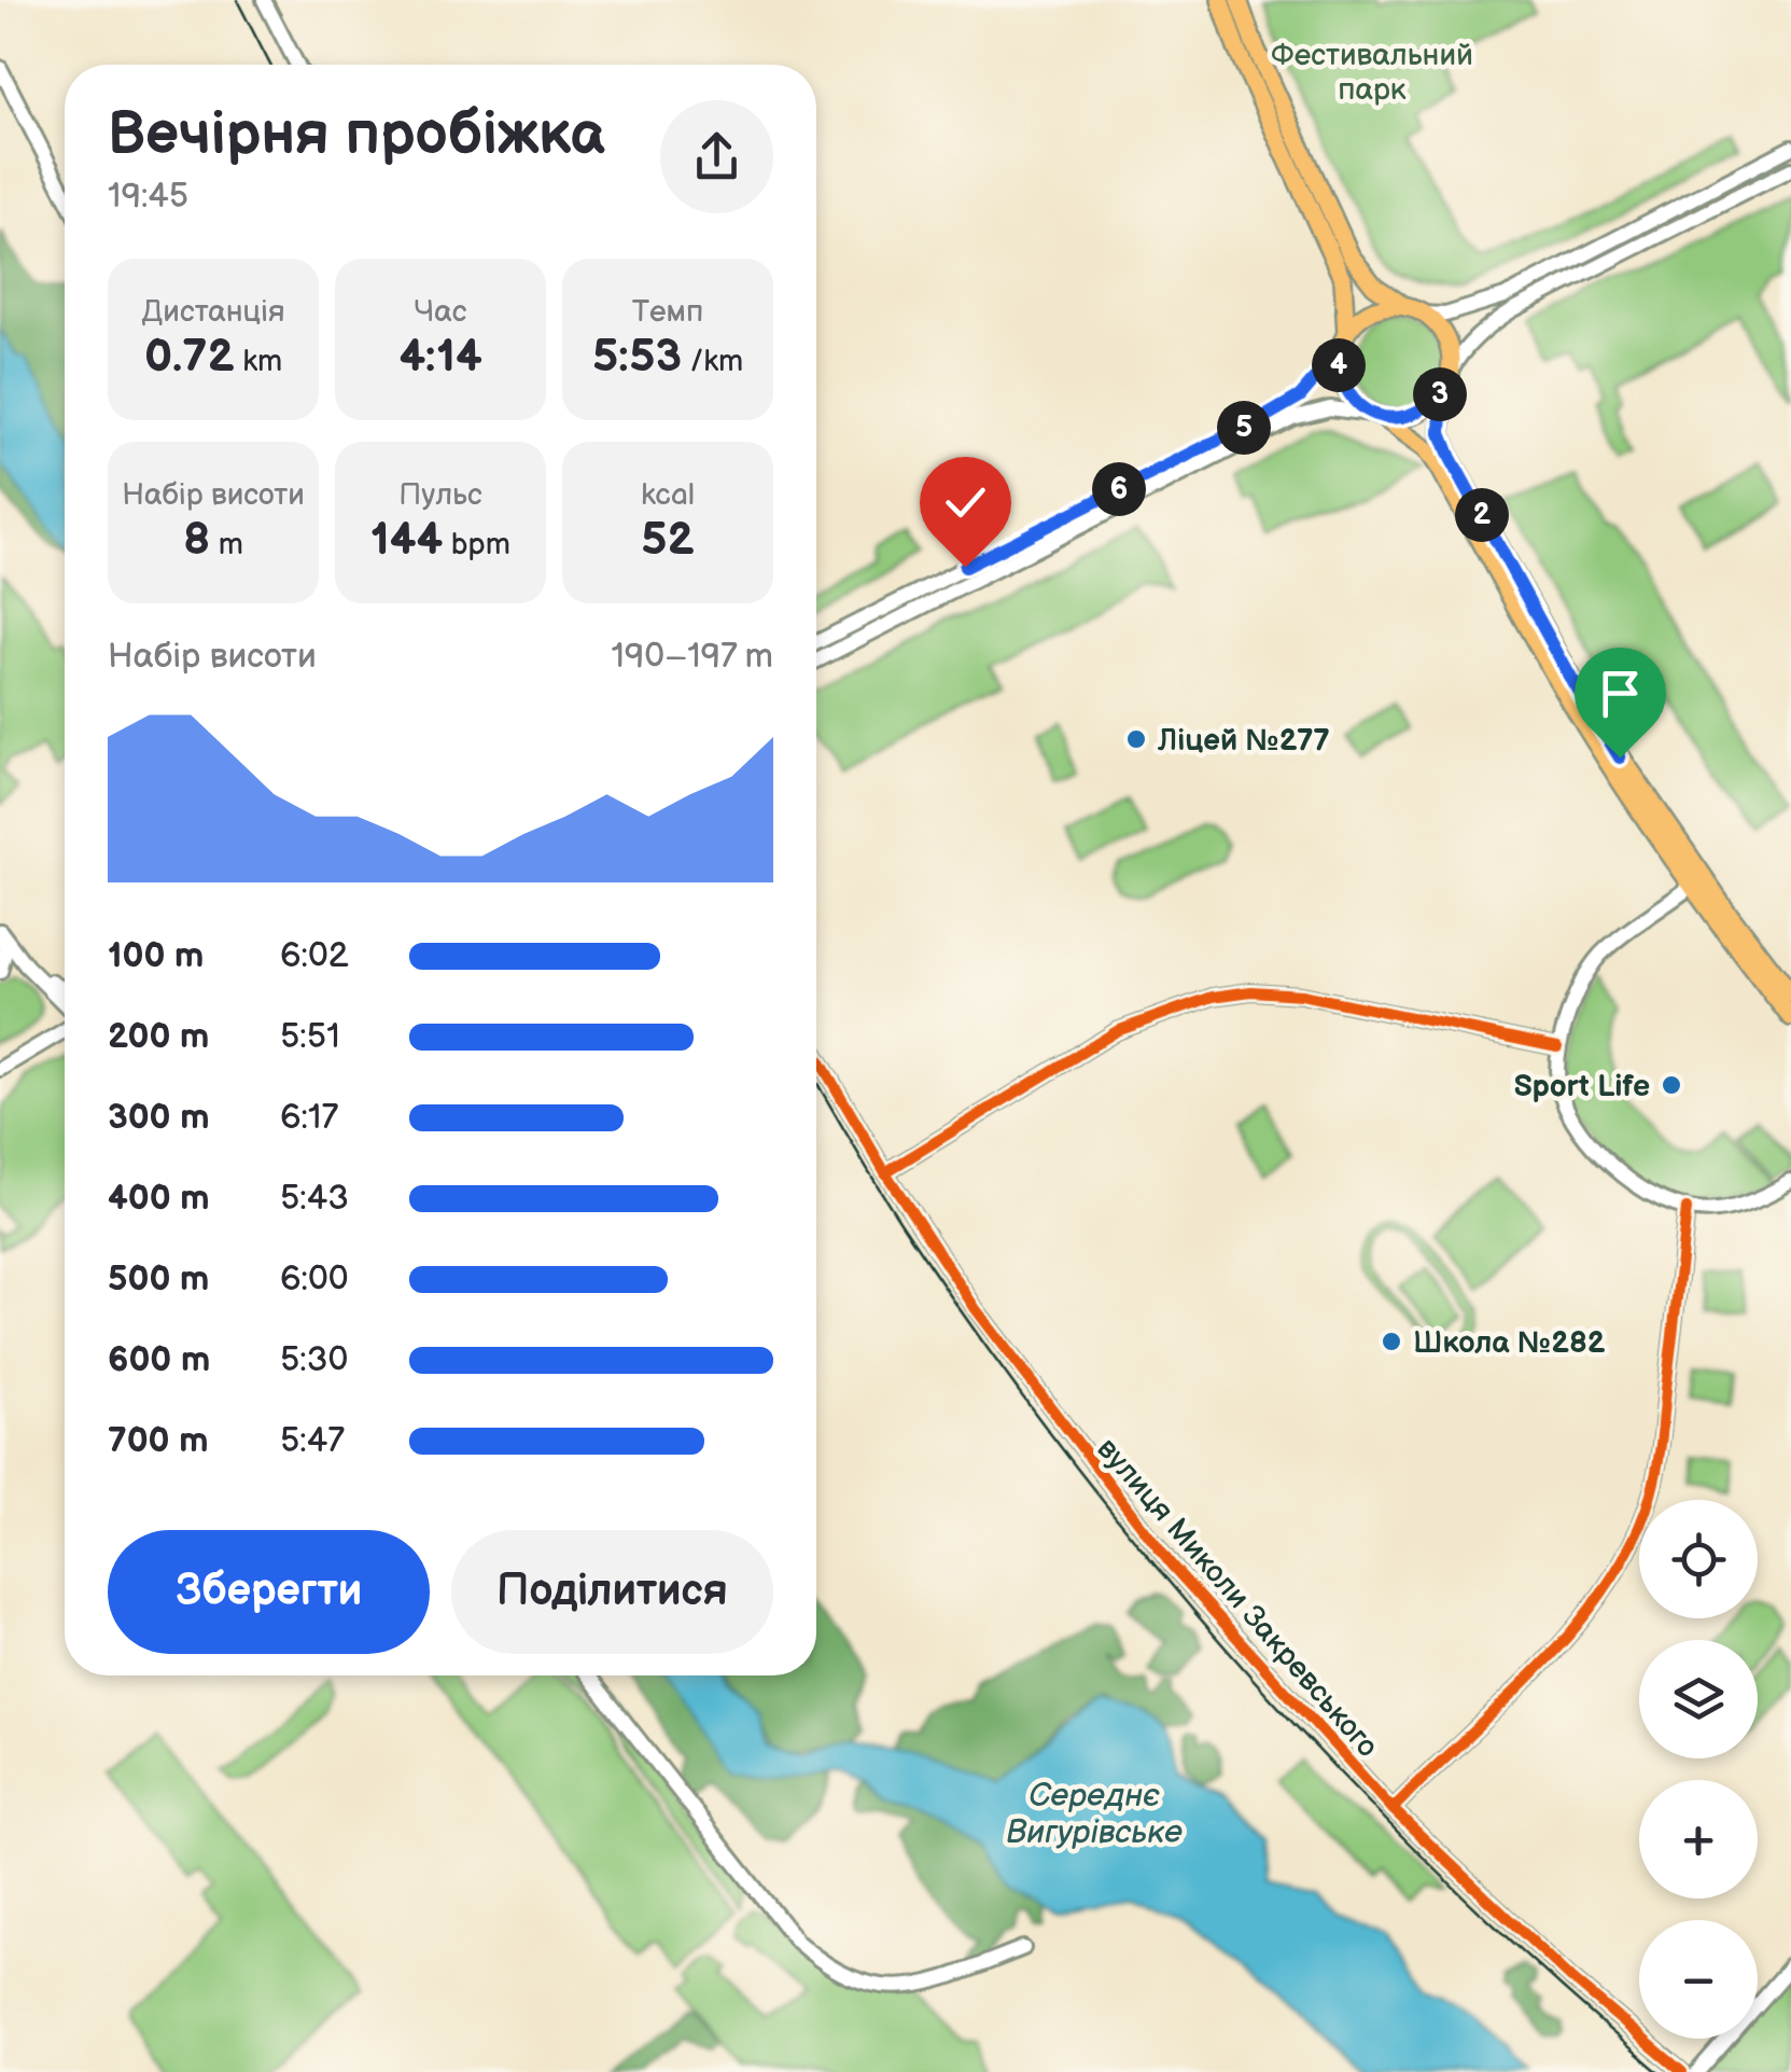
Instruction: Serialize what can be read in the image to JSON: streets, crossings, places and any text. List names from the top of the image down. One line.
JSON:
{"streets":{"street":["вулиця Миколи Закревського"]},"water":["Середнє Вигурівське"],"parks":["Фестивальний парк"],"places":["Ліцей №277","Sport Life","Школа №282"],"page":{"heading":["Вечірня пробіжка","19:45"],"stats":[["Дистанція","0.72 km"],["Час","4:14"],["Темп","5:53 /km"],["Набір висоти","8 m"],["Пульс","144 bpm"],["kcal","52"]],"pins":["4","3","5","6","2"],"chart":["Набір висоти","190–197 m"],"list":[{"name":"100 m","note":"6:02"},{"name":"200 m","note":"5:51"},{"name":"300 m","note":"6:17"},{"name":"400 m","note":"5:43"},{"name":"500 m","note":"6:00"},{"name":"600 m","note":"5:30"},{"name":"700 m","note":"5:47"}],"map_buttons":["+","−"],"buttons":["Зберегти","Поділитися"]}}
